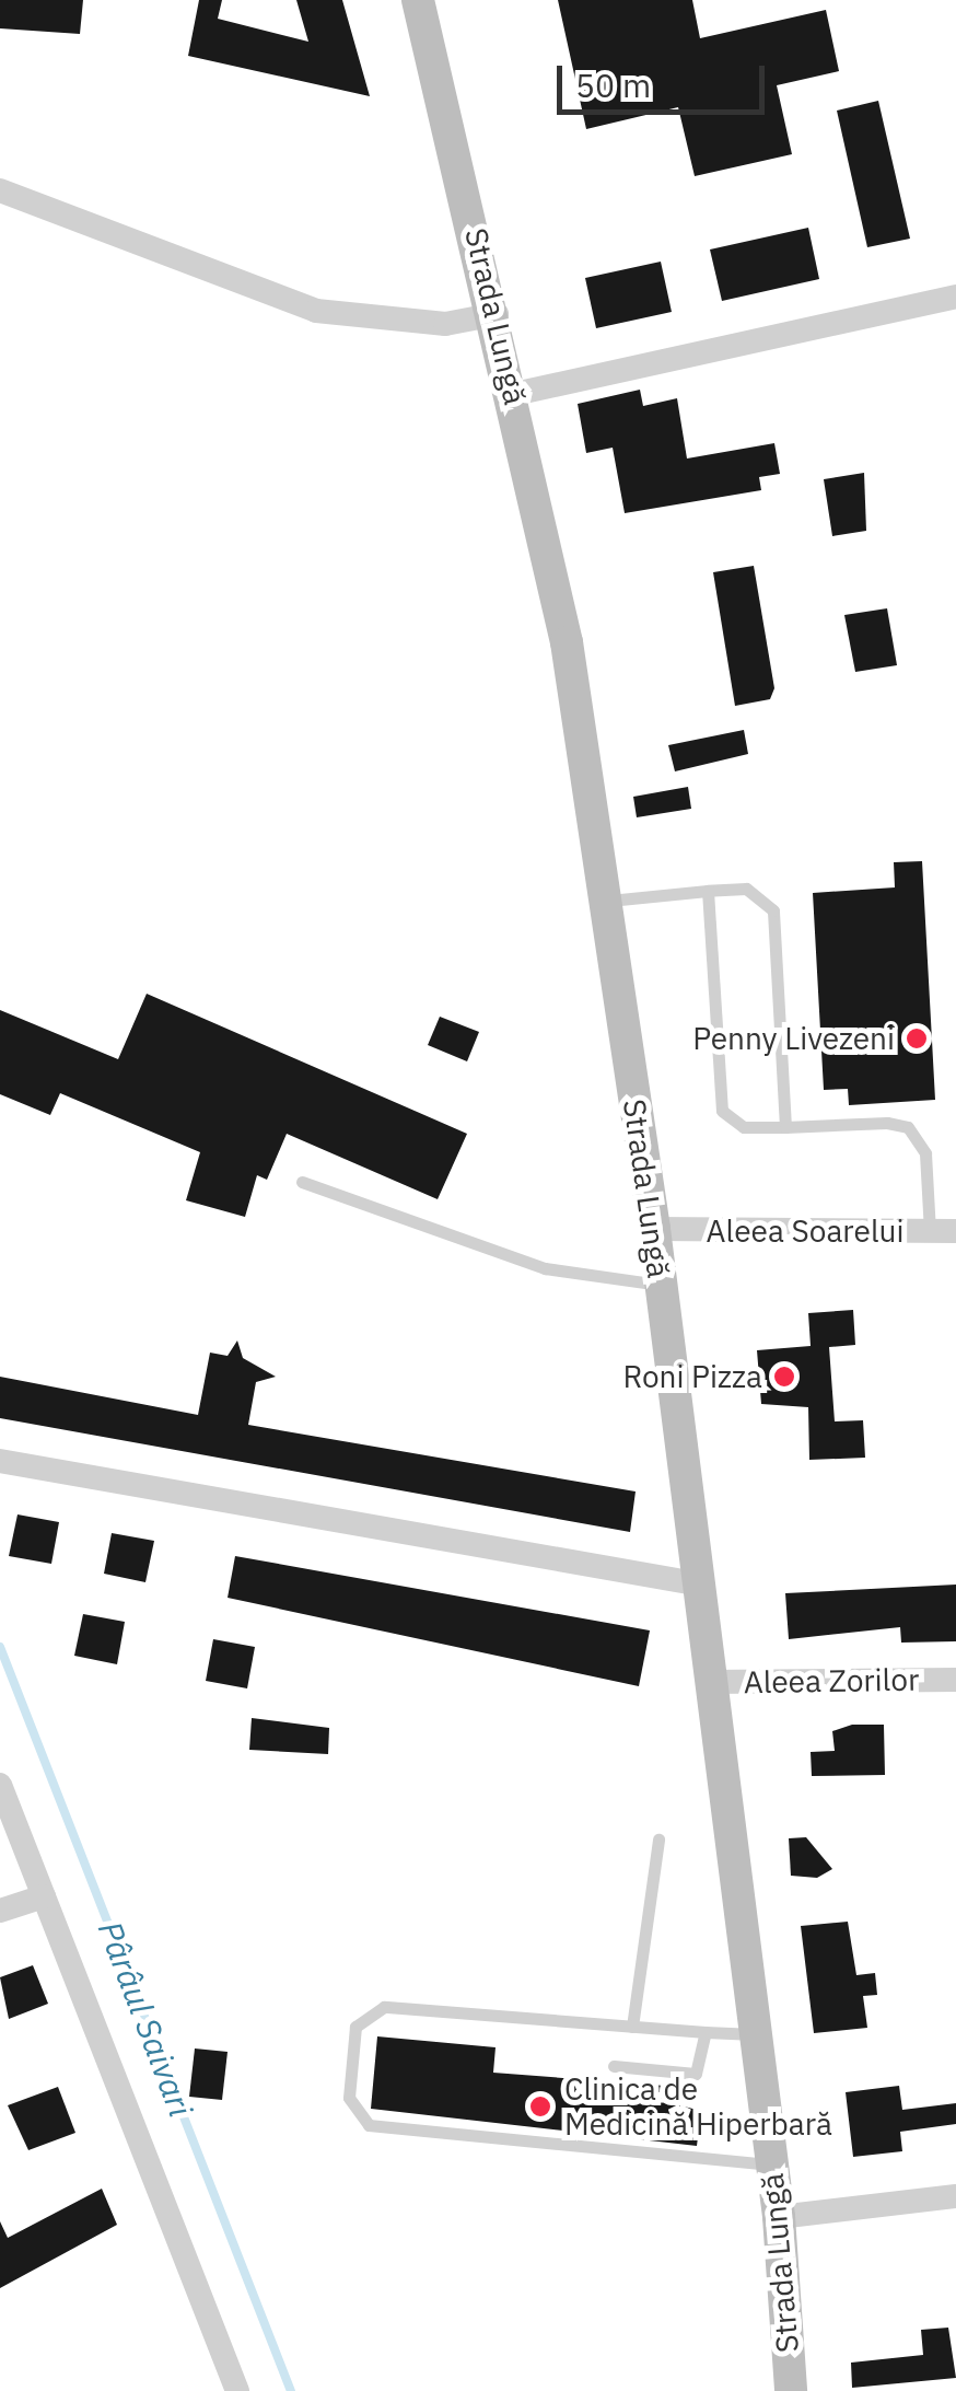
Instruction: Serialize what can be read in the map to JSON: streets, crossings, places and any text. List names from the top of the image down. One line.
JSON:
{"streets":{"main road":["Strada Lungă"],"street":["Aleea Soarelui","Aleea Zorilor"]},"crossings":[["Strada Lungă","Aleea Soarelui"],["Strada Lungă","Aleea Zorilor"]],"water":["Pârâul Saivari"],"places":["Penny Livezeni","Roni Pizza","Clinica de Medicină Hiperbară"],"scale_bar":"50 m"}
